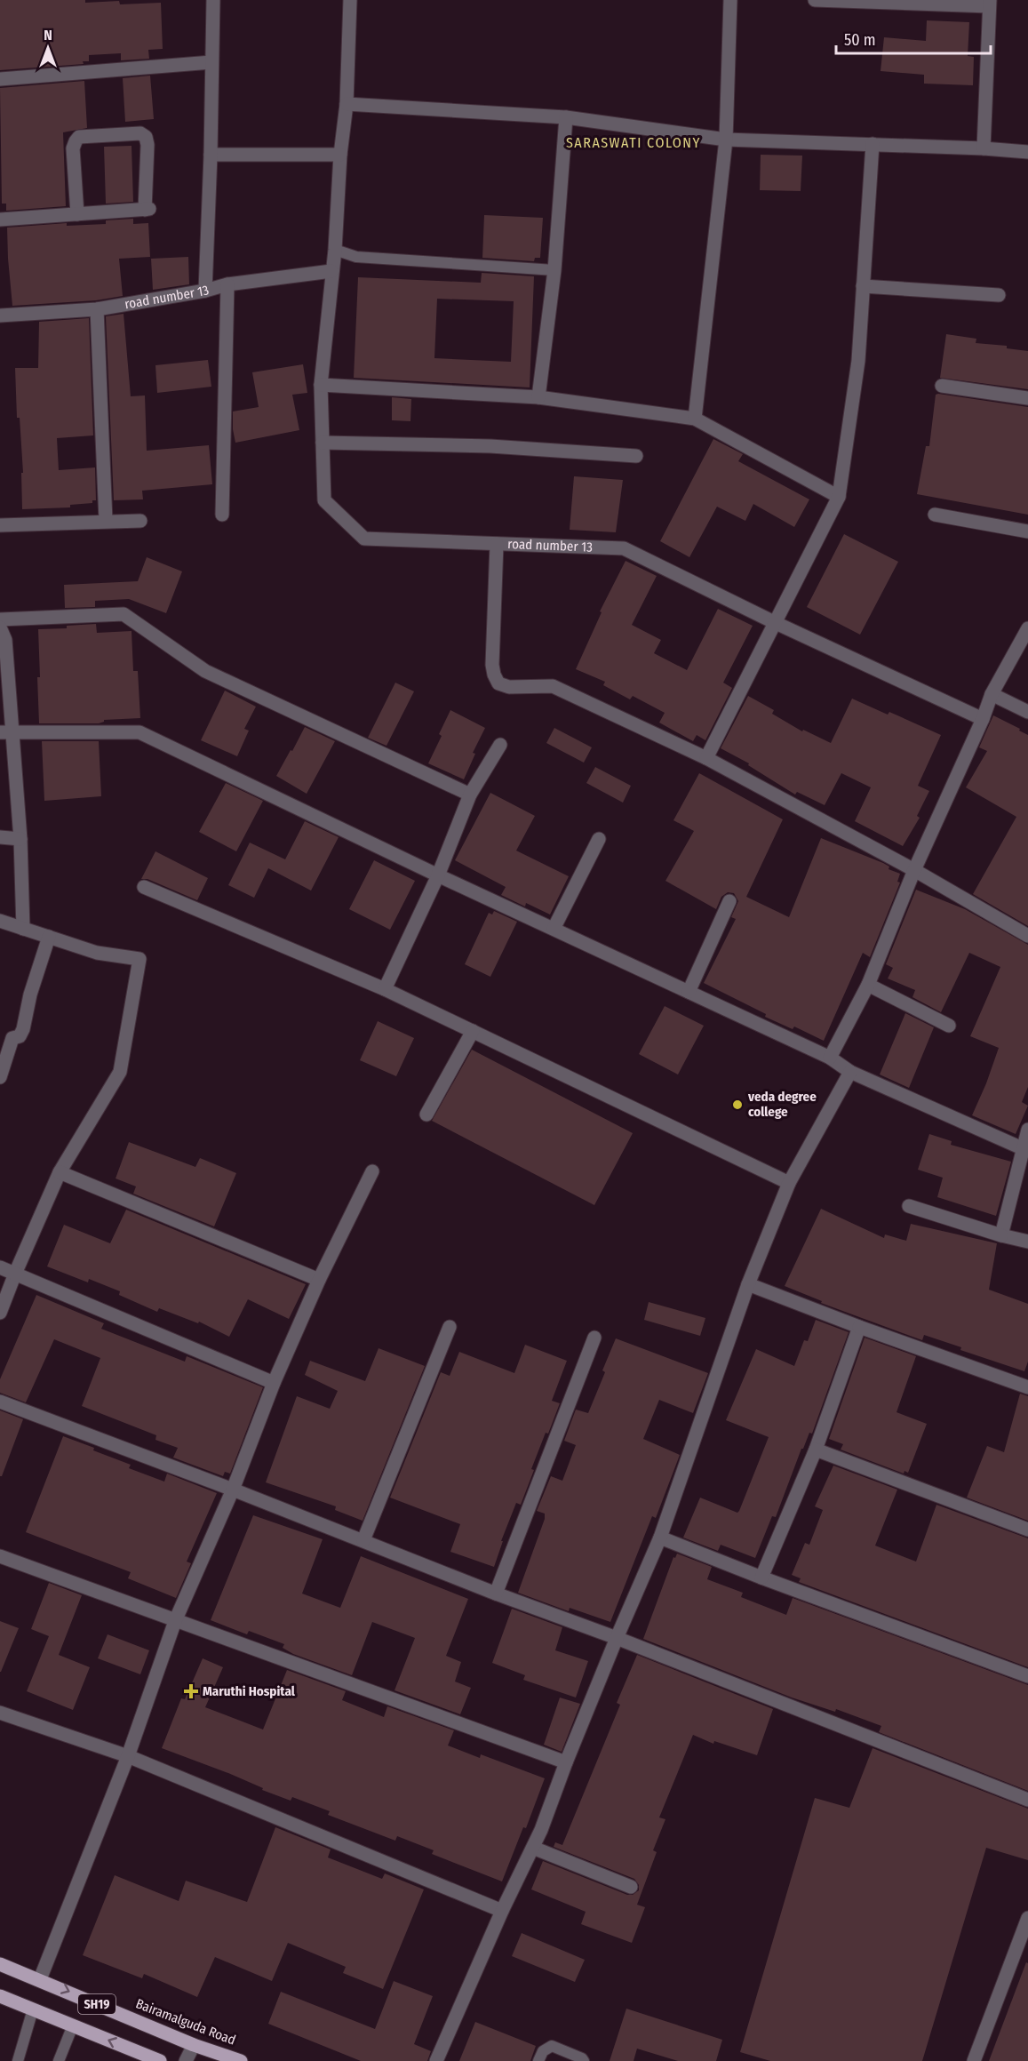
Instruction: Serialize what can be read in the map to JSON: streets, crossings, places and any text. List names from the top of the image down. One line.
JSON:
{"streets":{"main road":["SH19","Bairamalguda Road"],"street":["road number 13"]},"districts":["SARASWATI COLONY"],"places":{"other":["veda degree college"],"health":["Maruthi Hospital"]},"scale_bar":"50 m","north":"top"}
